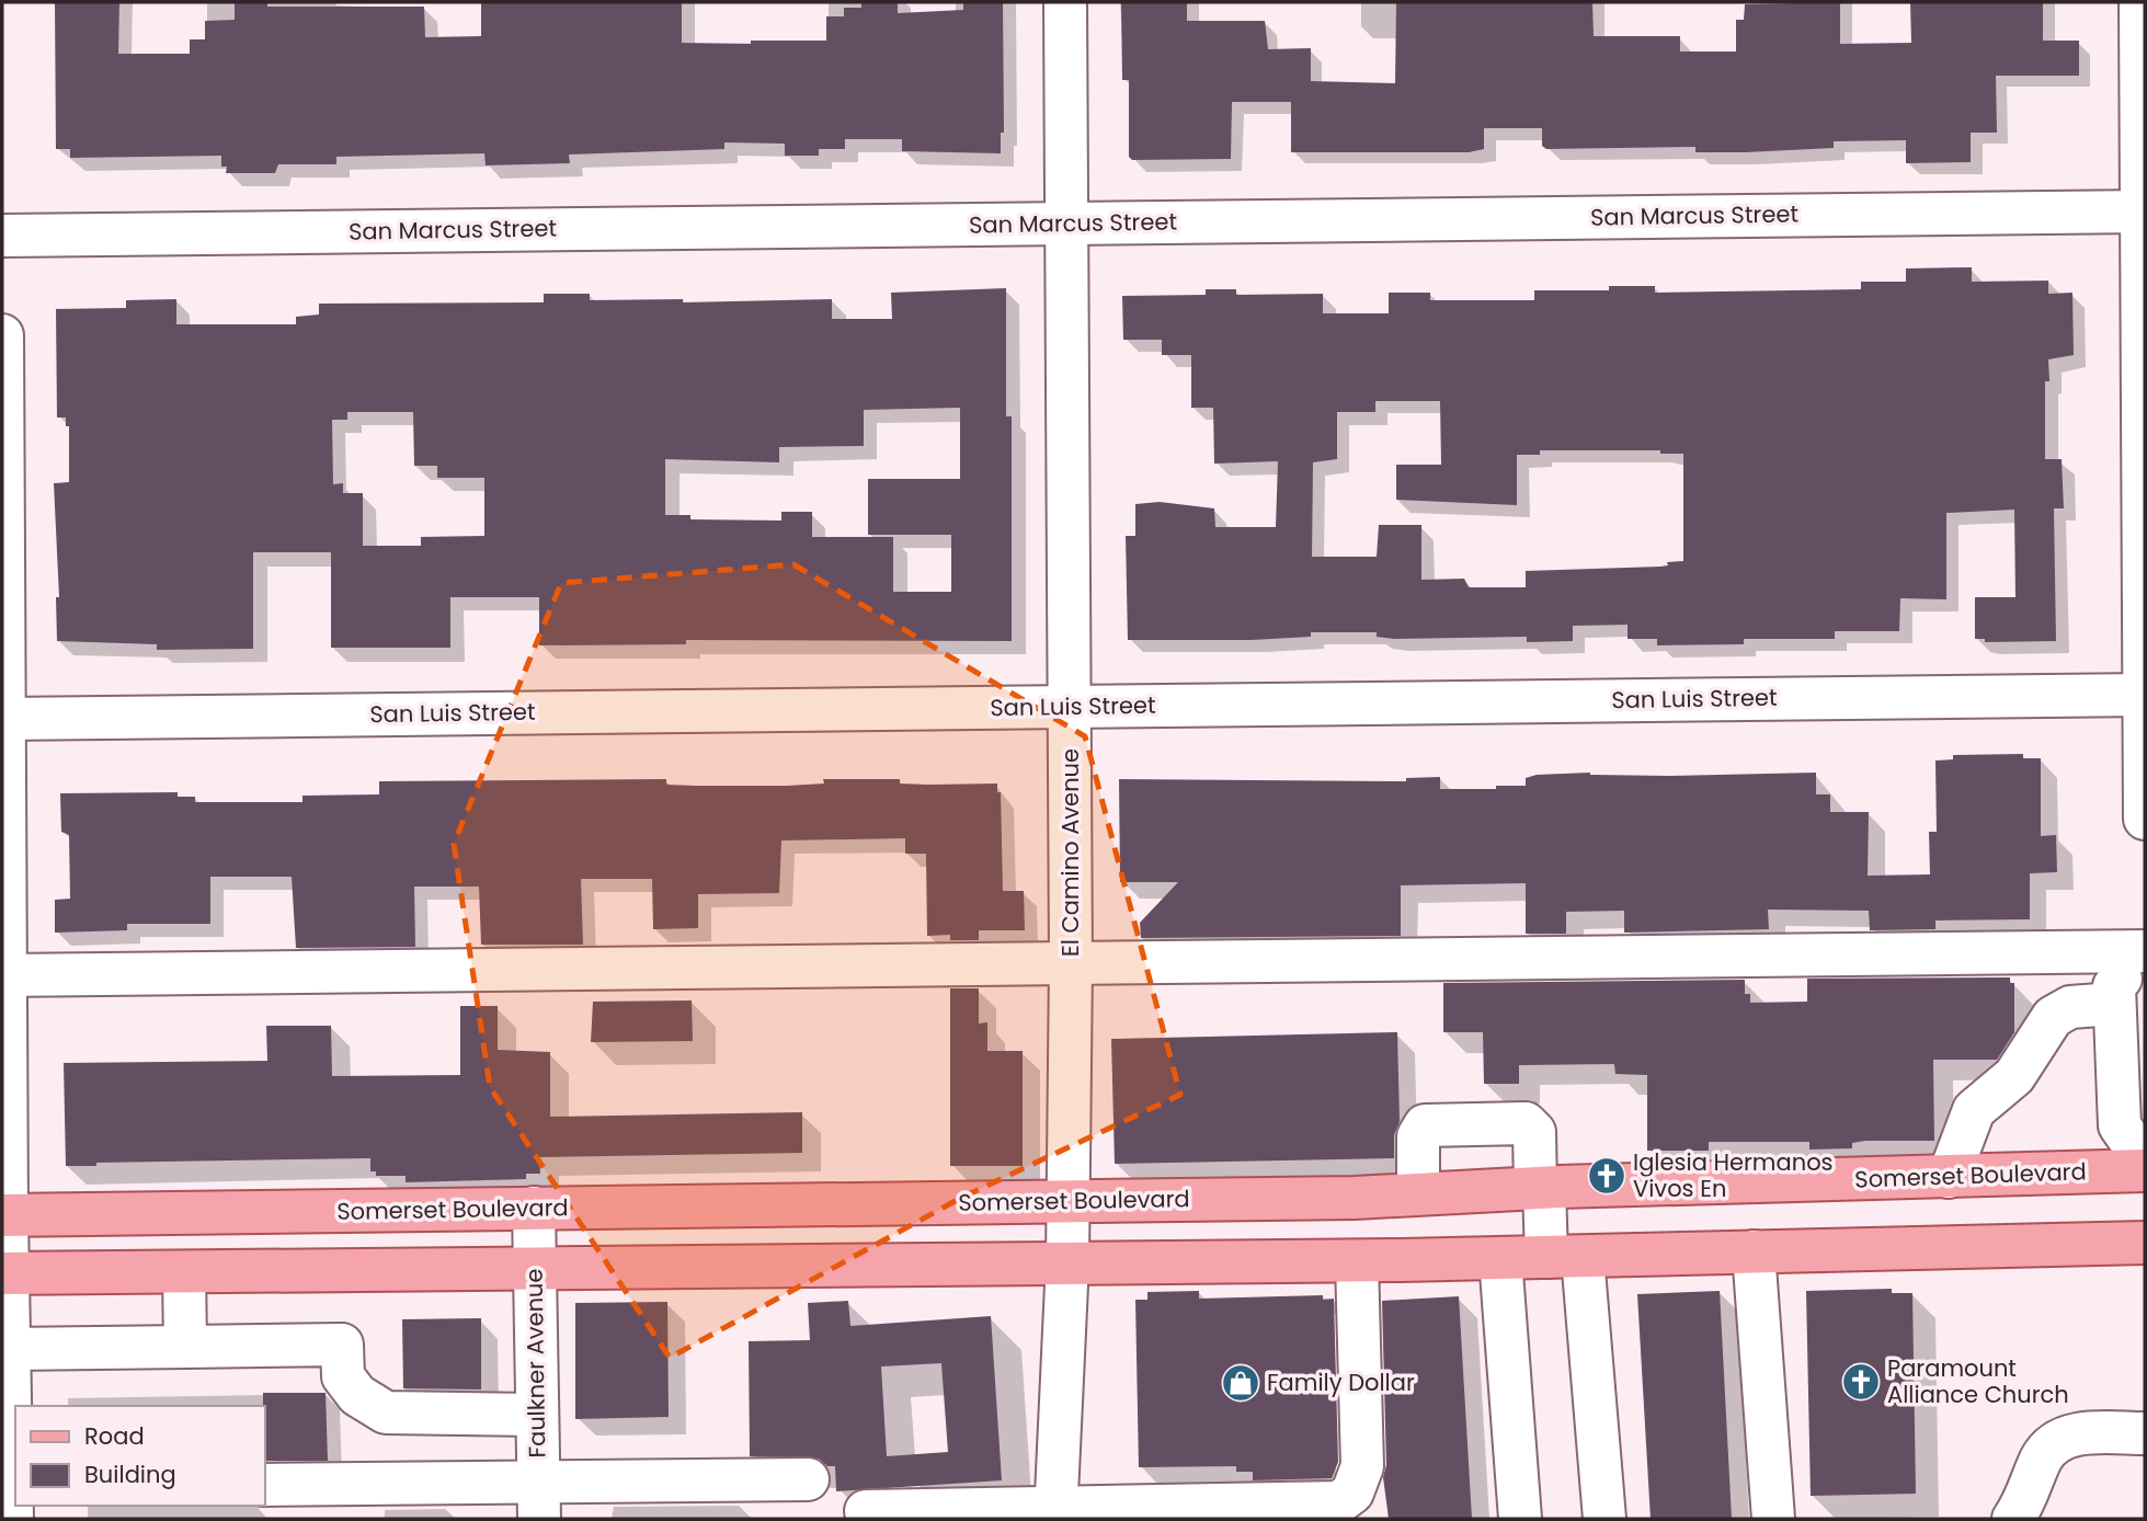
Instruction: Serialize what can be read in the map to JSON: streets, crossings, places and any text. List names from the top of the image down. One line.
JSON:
{"streets":{"main road":["Somerset Boulevard"],"street":["San Marcus Street","San Luis Street","El Camino Avenue","Faulkner Avenue"]},"crossings":[["San Marcus Street","El Camino Avenue"],["San Luis Street","El Camino Avenue"],["El Camino Avenue","Somerset Boulevard"],["Somerset Boulevard","Faulkner Avenue"]],"places":{"church":["Iglesia Hermanos Vivos En","Paramount Alliance Church"],"shop":["Family Dollar"]},"legend":["Road","Building"]}
